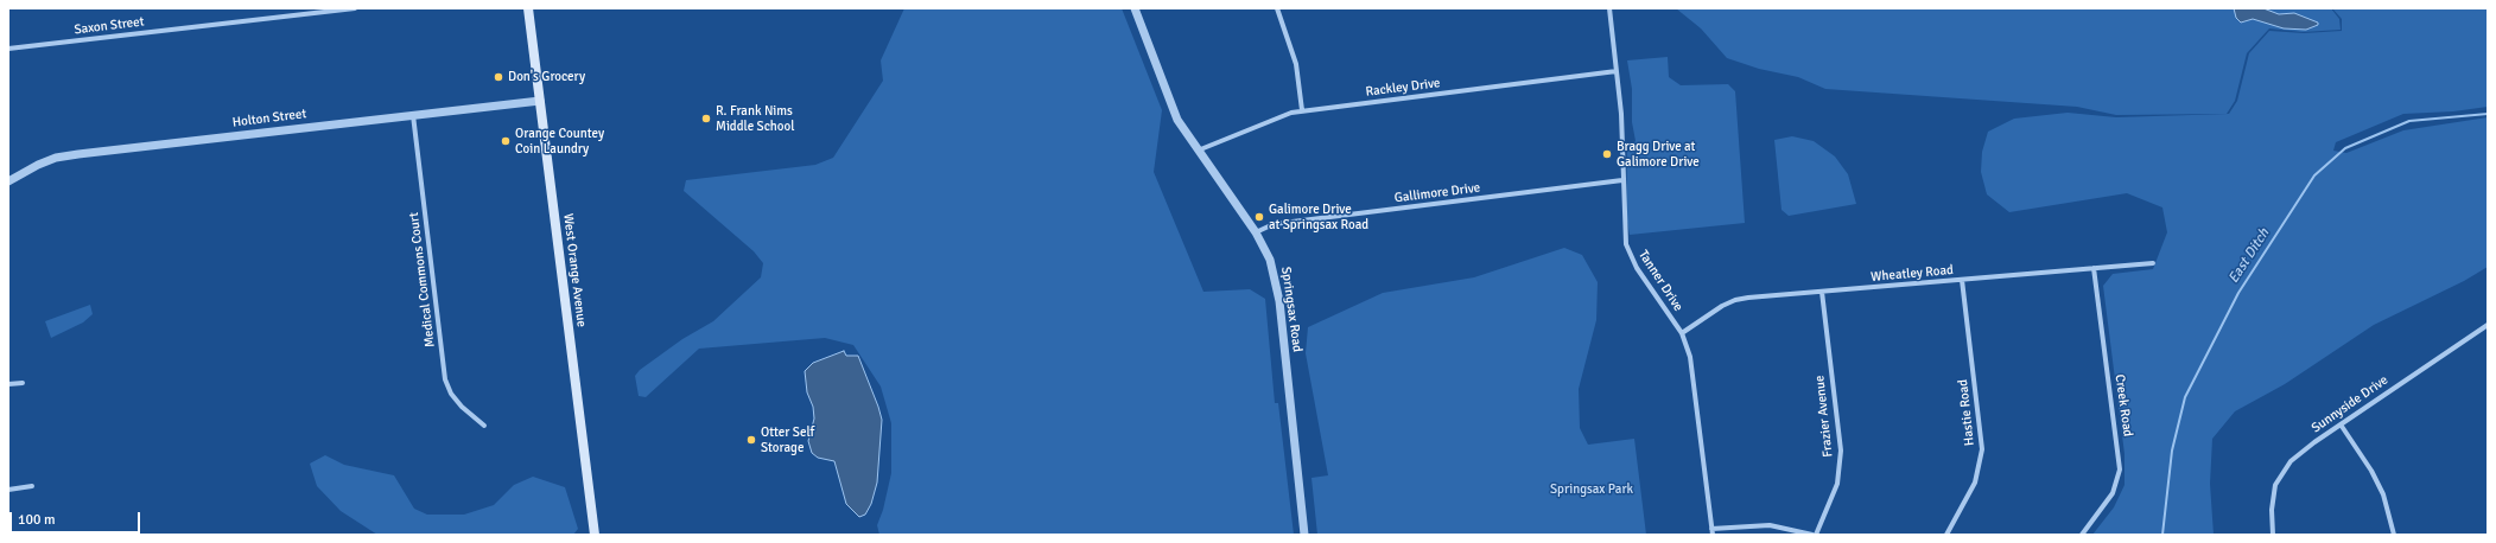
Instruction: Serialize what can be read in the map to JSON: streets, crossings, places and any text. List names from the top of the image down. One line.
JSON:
{"streets":{"main road":["West Orange Avenue"],"street":["Saxon Street","Rackley Drive","Holton Street","Gallimore Drive","Wheatley Road","Medical Commons Court","Tanner Drive","Springsax Road","Sunnyside Drive","Creek Road","Hastie Road","Frazier Avenue"]},"crossings":[["Rackley Drive","Tanner Drive"],["Rackley Drive","Springsax Road"],["Holton Street","West Orange Avenue"],["Holton Street","Medical Commons Court"],["Gallimore Drive","Tanner Drive"],["Gallimore Drive","Springsax Road"],["Wheatley Road","Tanner Drive"],["Wheatley Road","Creek Road"],["Wheatley Road","Hastie Road"],["Wheatley Road","Frazier Avenue"]],"water":["East Ditch"],"parks":["Springsax Park"],"places":["Don's Grocery","R. Frank Nims Middle School","Orange Countey Coin Laundry","Bragg Drive at Galimore Drive","Galimore Drive at Springsax Road","Otter Self Storage"],"scale_bar":"100 m"}
